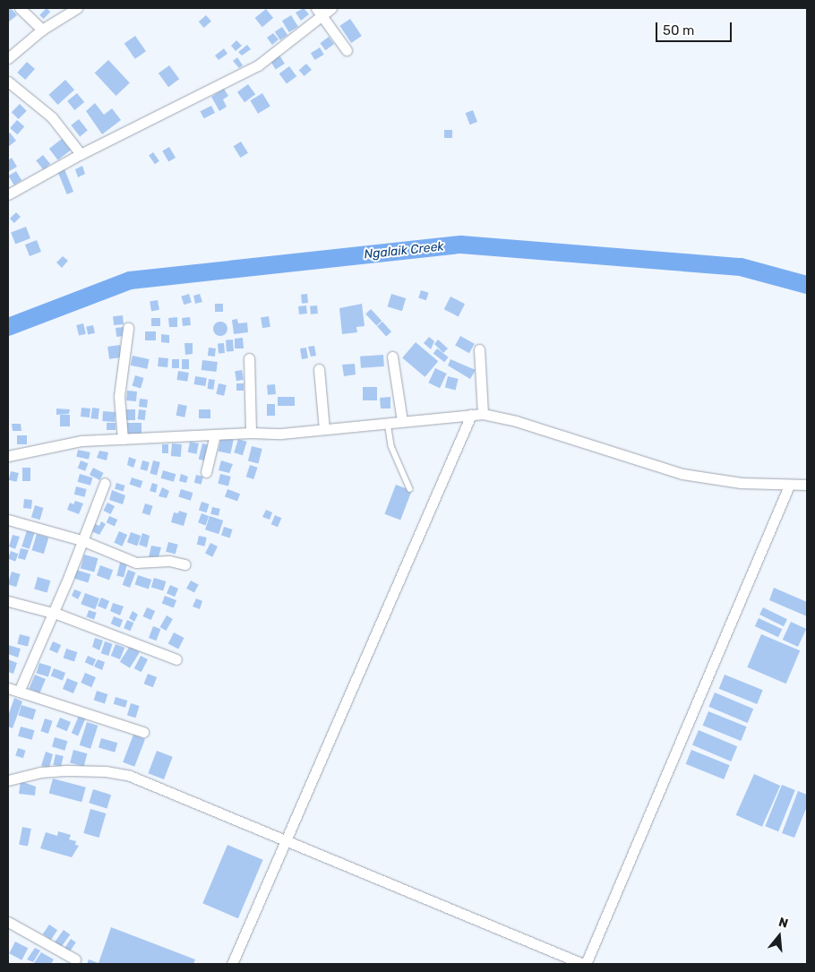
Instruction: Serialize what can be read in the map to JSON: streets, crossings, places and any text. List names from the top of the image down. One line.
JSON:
{"water":["Ngalaik Creek"],"scale_bar":"50 m","north":"top"}
